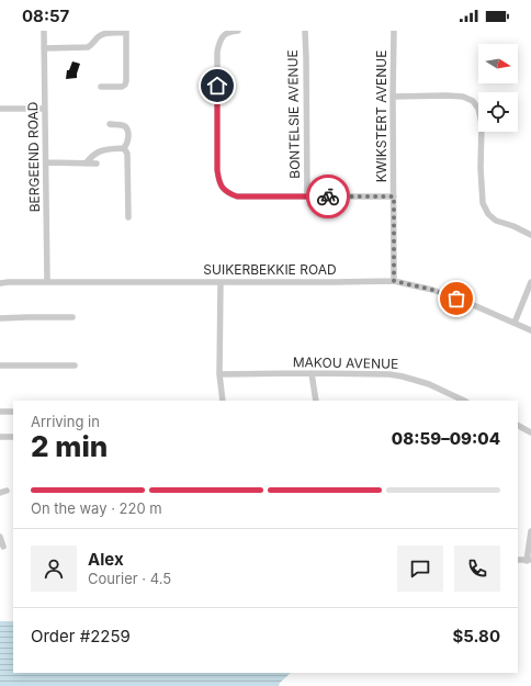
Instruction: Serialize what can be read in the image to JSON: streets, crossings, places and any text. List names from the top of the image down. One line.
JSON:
{"streets":{"street":["BONTELSIE AVENUE","KWIKSTERT AVENUE","BERGEEND ROAD","SUIKERBEKKIE ROAD","MAKOU AVENUE"]},"crossings":[["KWIKSTERT AVENUE","SUIKERBEKKIE ROAD"],["BERGEEND ROAD","SUIKERBEKKIE ROAD"]],"north":"right","page":{"status":"08:57","heading":["2 min","Arriving in","08:59–09:04"],"panel":["Alex","Courier · 4.5","Order #2259","$5.80"],"bar":"On the way · 220 m"}}
